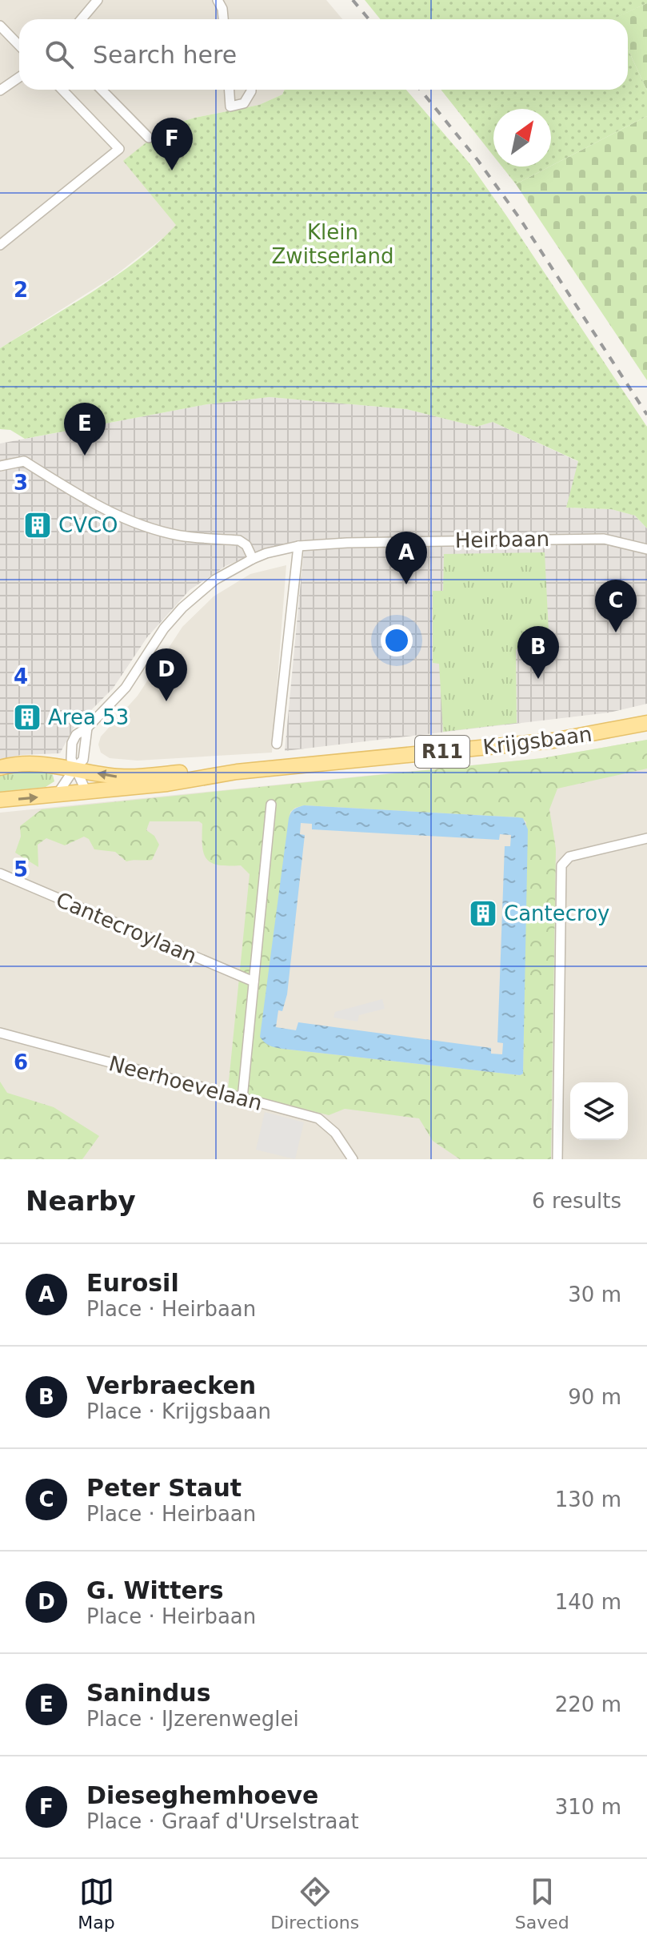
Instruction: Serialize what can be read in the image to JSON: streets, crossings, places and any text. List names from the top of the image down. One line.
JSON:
{"streets":{"main road":["Krijgsbaan","R11"],"street":["Heirbaan","Cantecroylaan","Neerhoevelaan"]},"crossings":[["Heirbaan","Krijgsbaan"]],"parks":["Klein Zwitserland"],"places":{"building":["CVCO","Area 53","Cantecroy"]},"north":"top right","page":{"search":"Search here","pins":["F","E","A","C","B","D"],"heading":["Nearby","6 results"],"list":[{"mark":"A","name":"Eurosil","note":"Place · Heirbaan","value":"30 m"},{"mark":"B","name":"Verbraecken","note":"Place · Krijgsbaan","value":"90 m"},{"mark":"C","name":"Peter Staut","note":"Place · Heirbaan","value":"130 m"},{"mark":"D","name":"G. Witters","note":"Place · Heirbaan","value":"140 m"},{"mark":"E","name":"Sanindus","note":"Place · IJzerenweglei","value":"220 m"},{"mark":"F","name":"Dieseghemhoeve","note":"Place · Graaf d'Urselstraat","value":"310 m"}],"nav":["Map","Directions","Saved"]},"grid":{"rows":["2","3","4","5","6"]}}
